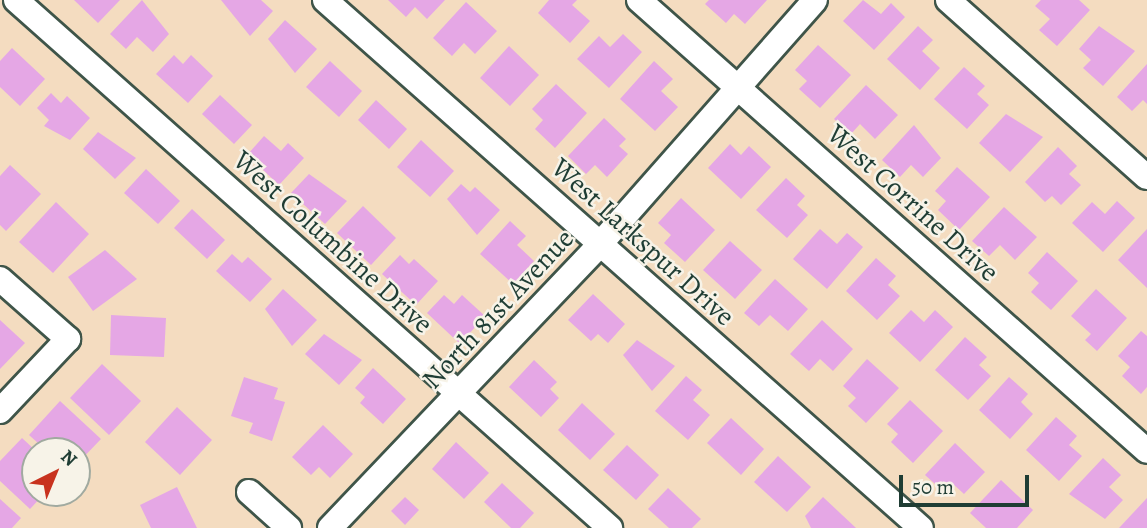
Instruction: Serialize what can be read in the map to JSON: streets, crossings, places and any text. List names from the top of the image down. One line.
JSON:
{"streets":{"street":["West Corrine Drive","West Columbine Drive","West Larkspur Drive","North 81st Avenue"]},"crossings":[["West Corrine Drive","North 81st Avenue"],["West Columbine Drive","North 81st Avenue"],["West Larkspur Drive","North 81st Avenue"]],"scale_bar":"50 m","north":"top right"}
